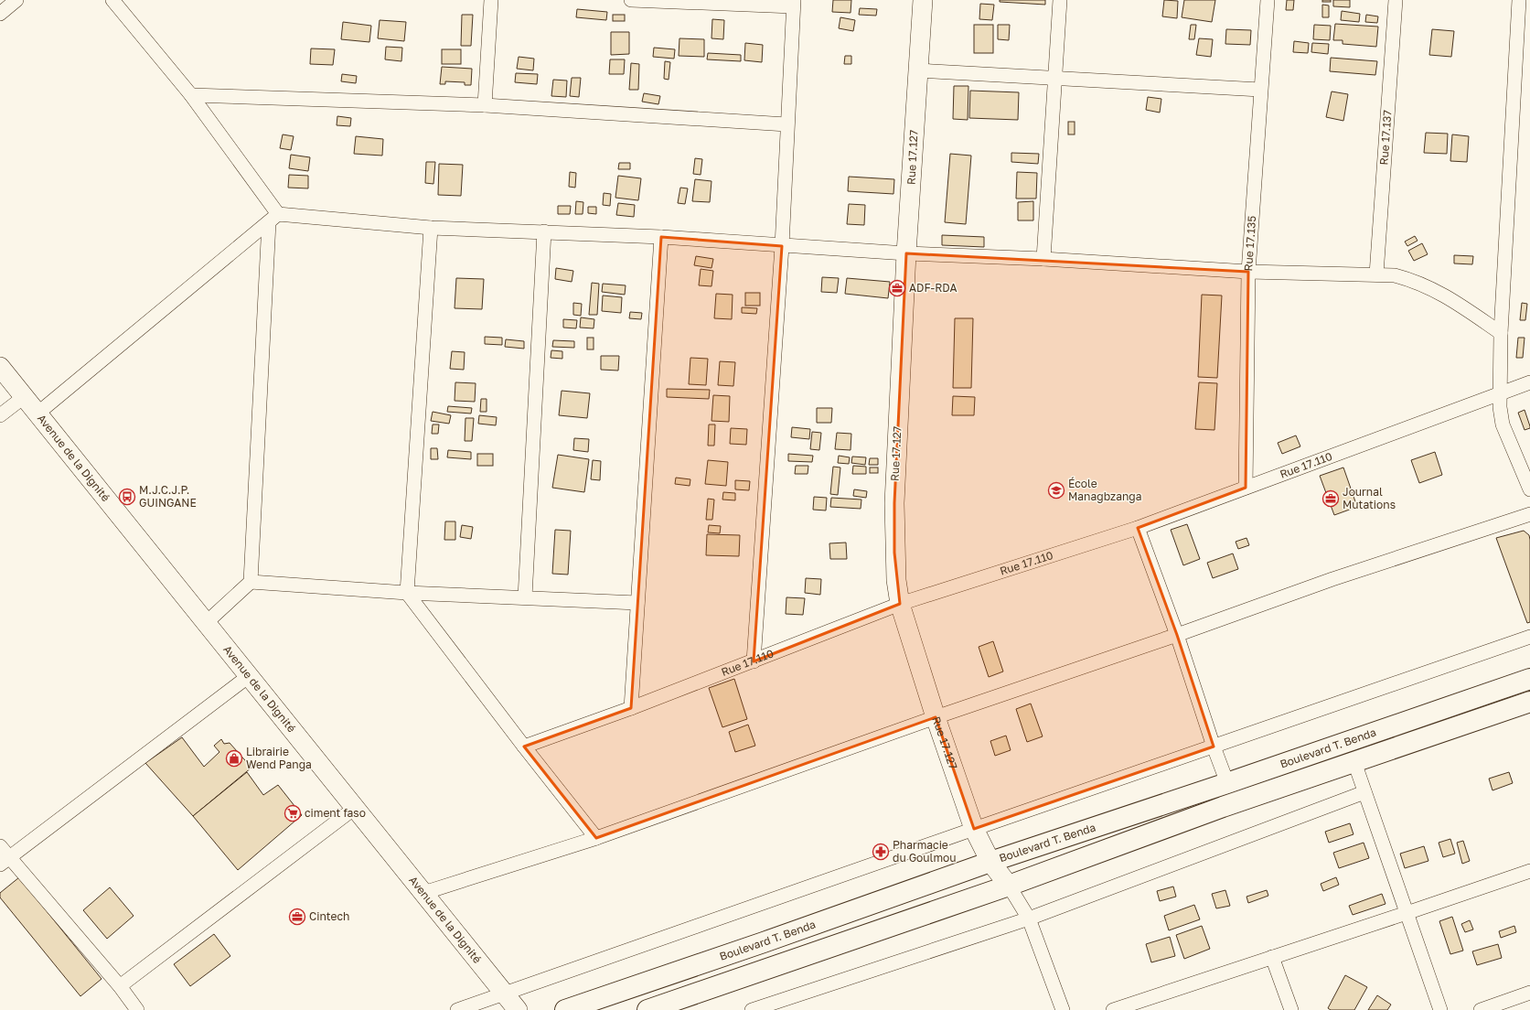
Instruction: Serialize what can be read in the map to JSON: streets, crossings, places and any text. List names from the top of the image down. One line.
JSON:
{"streets":{"highway":["Boulevard T. Benda"],"street":["Rue 17.137","Rue 17.127","Rue 17.135","Avenue de la Dignité","Rue 17.110"]},"crossings":[["Rue 17.127","Rue 17.110"],["Rue 17.127","Boulevard T. Benda"],["Rue 17.135","Rue 17.110"]],"places":{"office":["ADF-RDA","Journal Mutations","Cintech"],"school or university":["École Managbzanga"],"bus stop":["M.J.C.J.P. GUINGANE"],"shop":["Librairie Wend Panga"],"supermarket":["ciment faso"],"pharmacy":["Pharmacie du Goulmou"]}}
